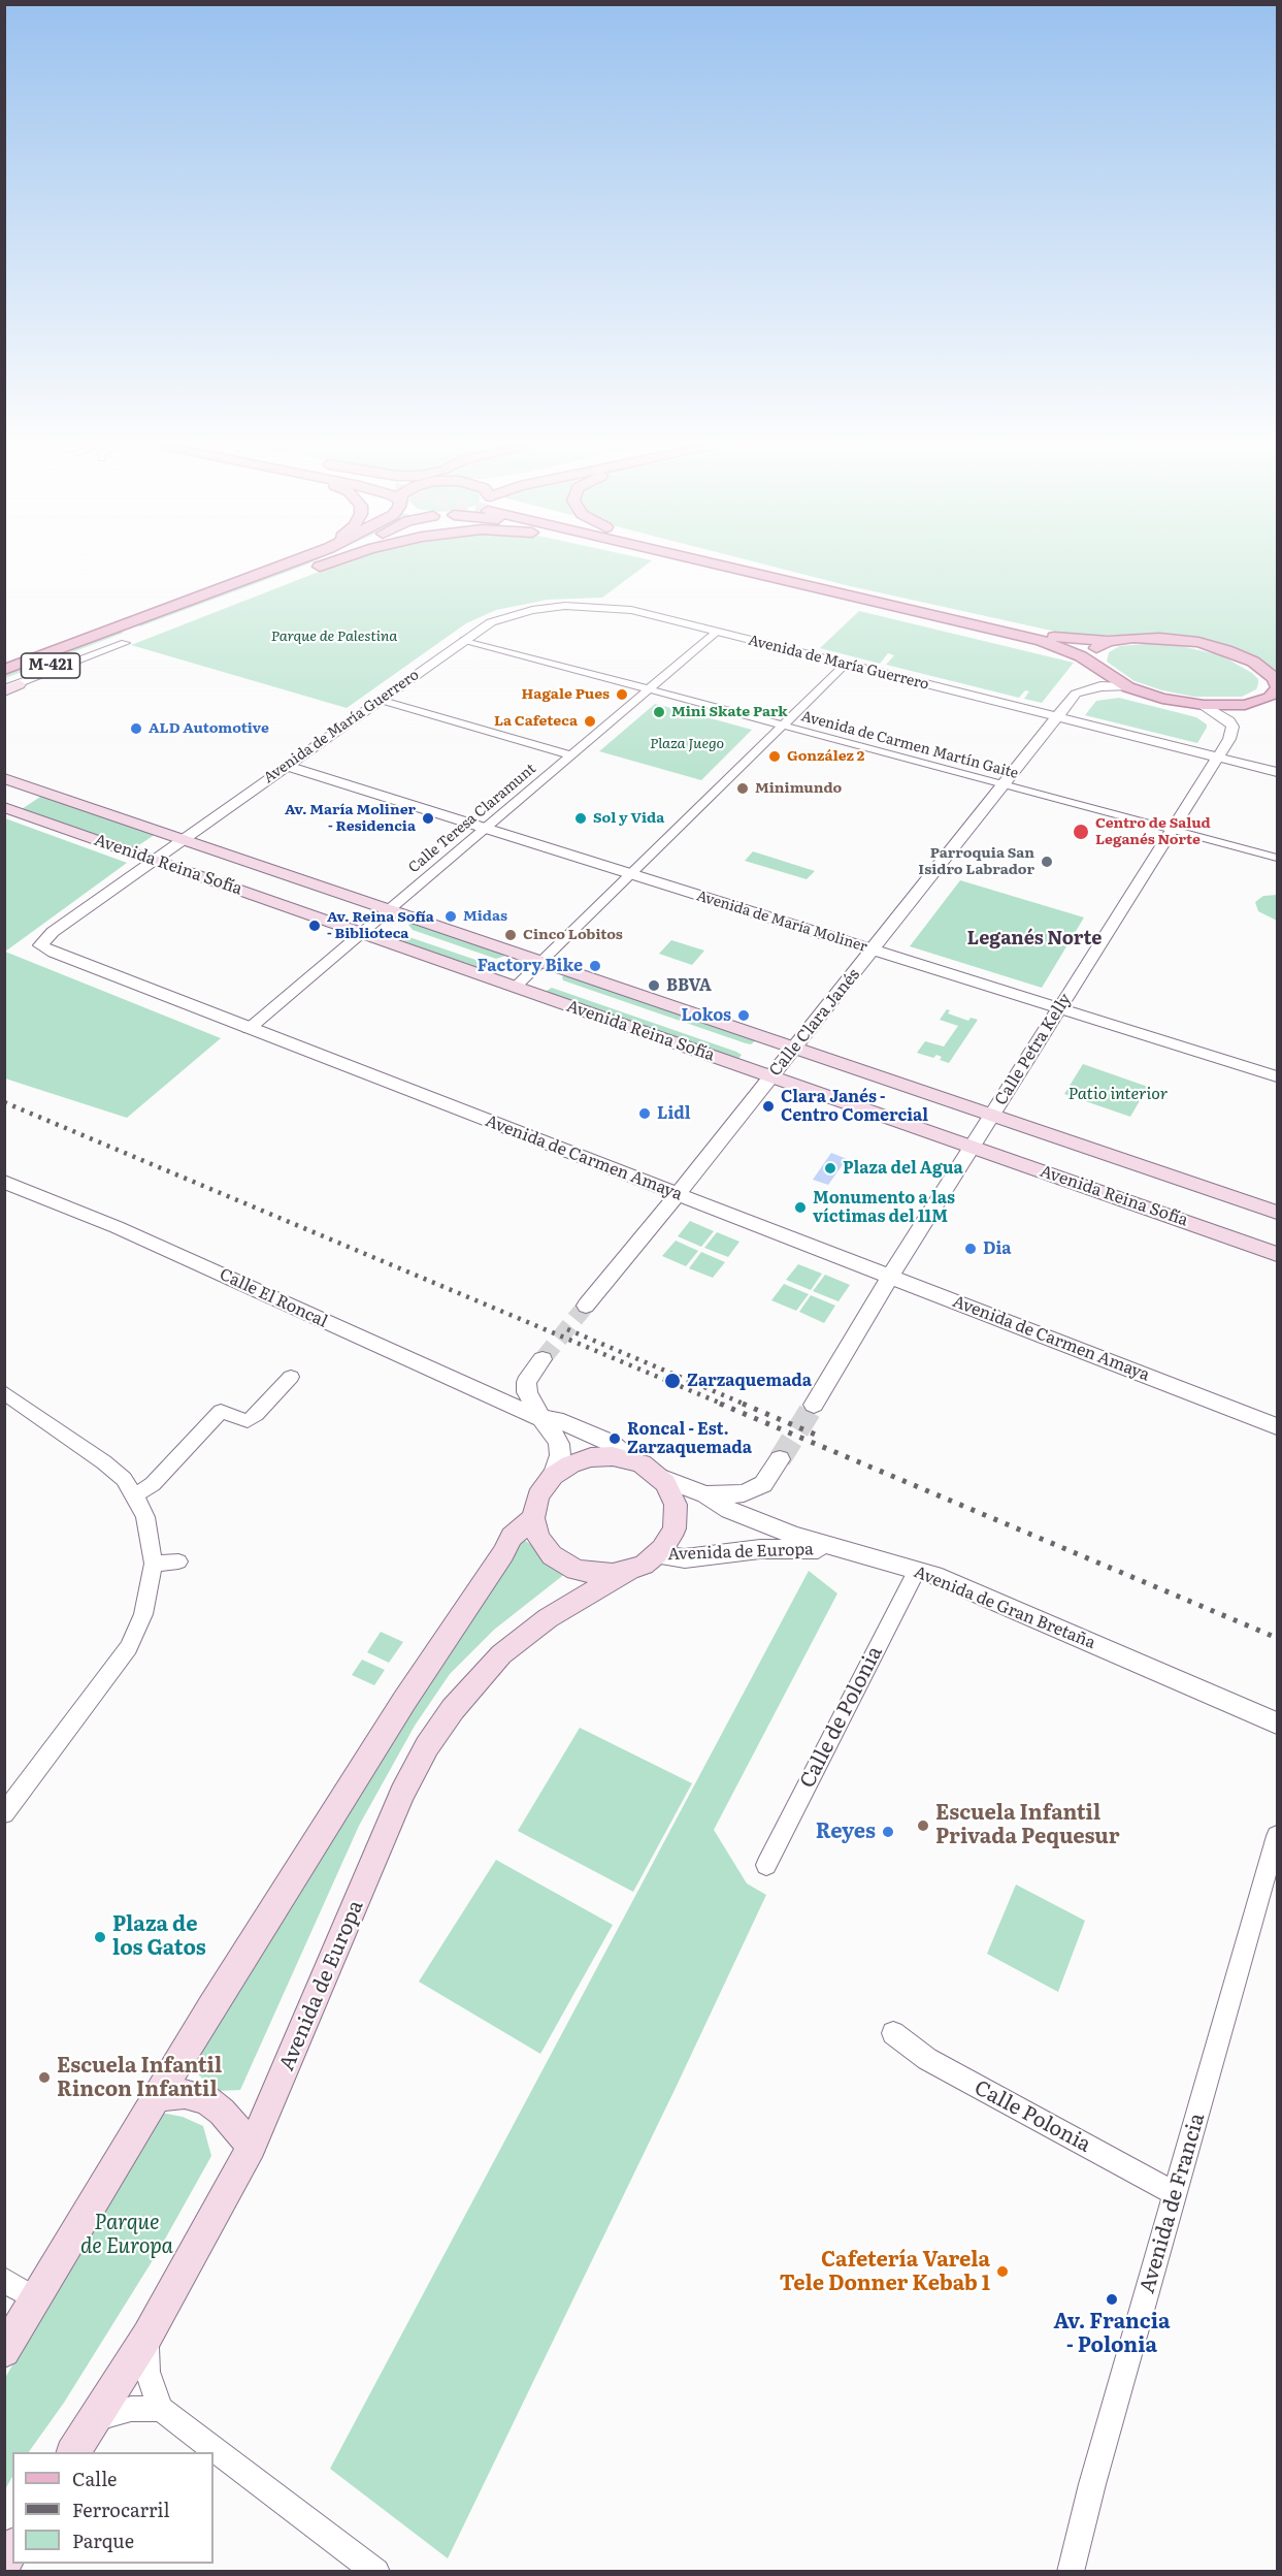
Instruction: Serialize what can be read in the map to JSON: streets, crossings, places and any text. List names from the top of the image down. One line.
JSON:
{"streets":{"main road":["M-421","Avenida Reina Sofía","Avenida de Europa"],"street":["Avenida de María Guerrero","Avenida de Carmen Martín Gaite","Calle Teresa Claramunt","Avenida de María Moliner","Calle Clara Janés","Calle Petra Kelly","Avenida de Carmen Amaya","Calle El Roncal","Avenida de Gran Bretaña","Calle de Polonia","Calle Polonia","Avenida de Francia"]},"crossings":[["Avenida de María Guerrero","Avenida de Carmen Martín Gaite"],["Avenida de María Guerrero","Calle Teresa Claramunt"],["Avenida de María Guerrero","Avenida Reina Sofía"],["Avenida de María Guerrero","Avenida de María Moliner"],["Avenida de María Guerrero","Calle Clara Janés"],["Avenida de María Guerrero","Calle Petra Kelly"],["Avenida de María Guerrero","Avenida de Carmen Amaya"],["Avenida de Carmen Martín Gaite","Calle Teresa Claramunt"],["Avenida de Carmen Martín Gaite","Calle Clara Janés"],["Avenida de Carmen Martín Gaite","Calle Petra Kelly"],["Calle Teresa Claramunt","Avenida Reina Sofía"],["Calle Teresa Claramunt","Avenida de María Moliner"],["Calle Teresa Claramunt","Avenida de Carmen Amaya"],["Avenida Reina Sofía","Calle Clara Janés"],["Avenida Reina Sofía","Calle Petra Kelly"],["Avenida Reina Sofía","Avenida de Carmen Amaya"],["Avenida de María Moliner","Calle Clara Janés"],["Avenida de María Moliner","Calle Petra Kelly"],["Calle Clara Janés","Avenida de Carmen Amaya"],["Calle Petra Kelly","Avenida de Carmen Amaya"],["Calle El Roncal","Avenida de Europa"],["Calle El Roncal","Avenida de Gran Bretaña"],["Avenida de Europa","Avenida de Gran Bretaña"],["Avenida de Gran Bretaña","Calle de Polonia"],["Calle Polonia","Avenida de Francia"]],"districts":["Leganés Norte"],"parks":["Parque de Palestina","Plaza Juego","Patio interior","Parque de Europa"],"places":["Hagale Pues","Mini Skate Park","La Cafeteca","ALD Automotive","González 2","Minimundo","Av. María Moliner - Residencia","Sol y Vida","Centro de Salud Leganés Norte","Parroquia San Isidro Labrador","Midas","Av. Reina Sofía - Biblioteca","Cinco Lobitos","Factory Bike","BBVA","Lokos","Clara Janés - Centro Comercial","Lidl","Plaza del Agua","Monumento a las víctimas del 11M","Dia","Zarzaquemada","Roncal - Est. Zarzaquemada","Escuela Infantil Privada Pequesur","Reyes","Plaza de los Gatos","Escuela Infantil Rincon Infantil","Cafetería Varela Tele Donner Kebab 1","Av. Francia - Polonia"],"legend":["Calle","Ferrocarril","Parque"]}
